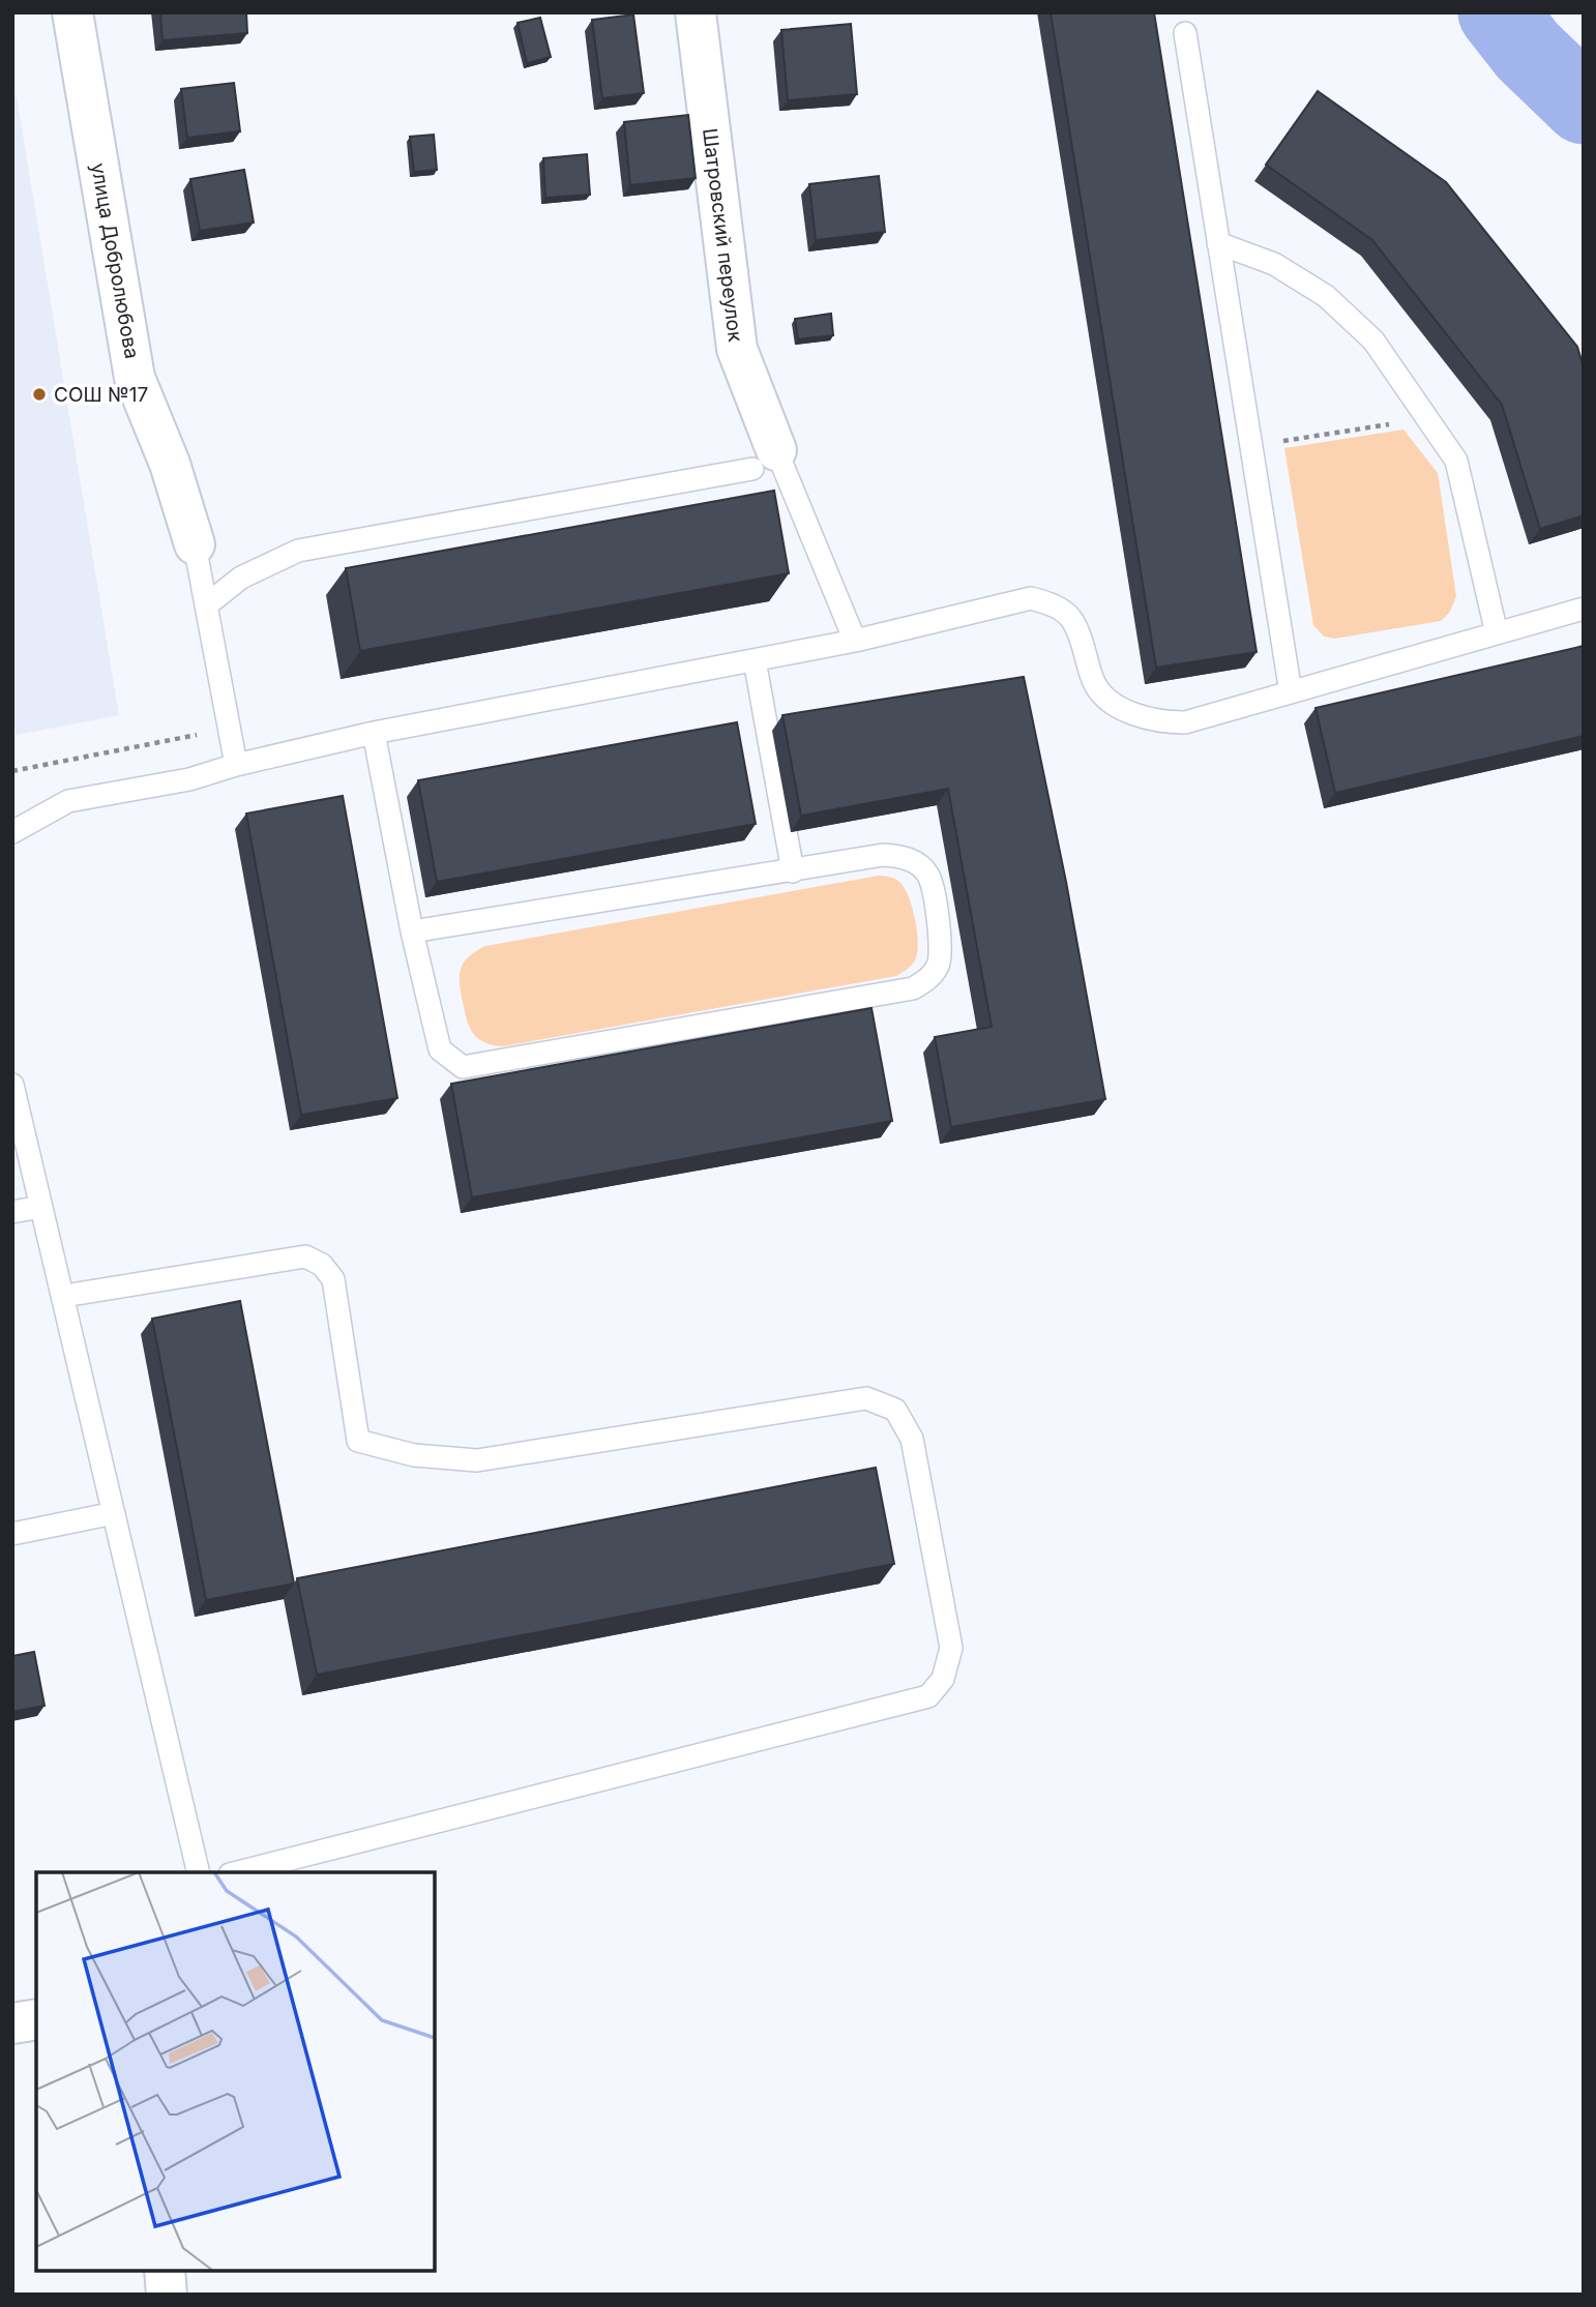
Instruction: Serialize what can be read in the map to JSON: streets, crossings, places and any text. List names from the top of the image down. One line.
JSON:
{"streets":{"street":["Шатровский переулок","улица Добролюбова"]},"places":["СОШ №17"]}
